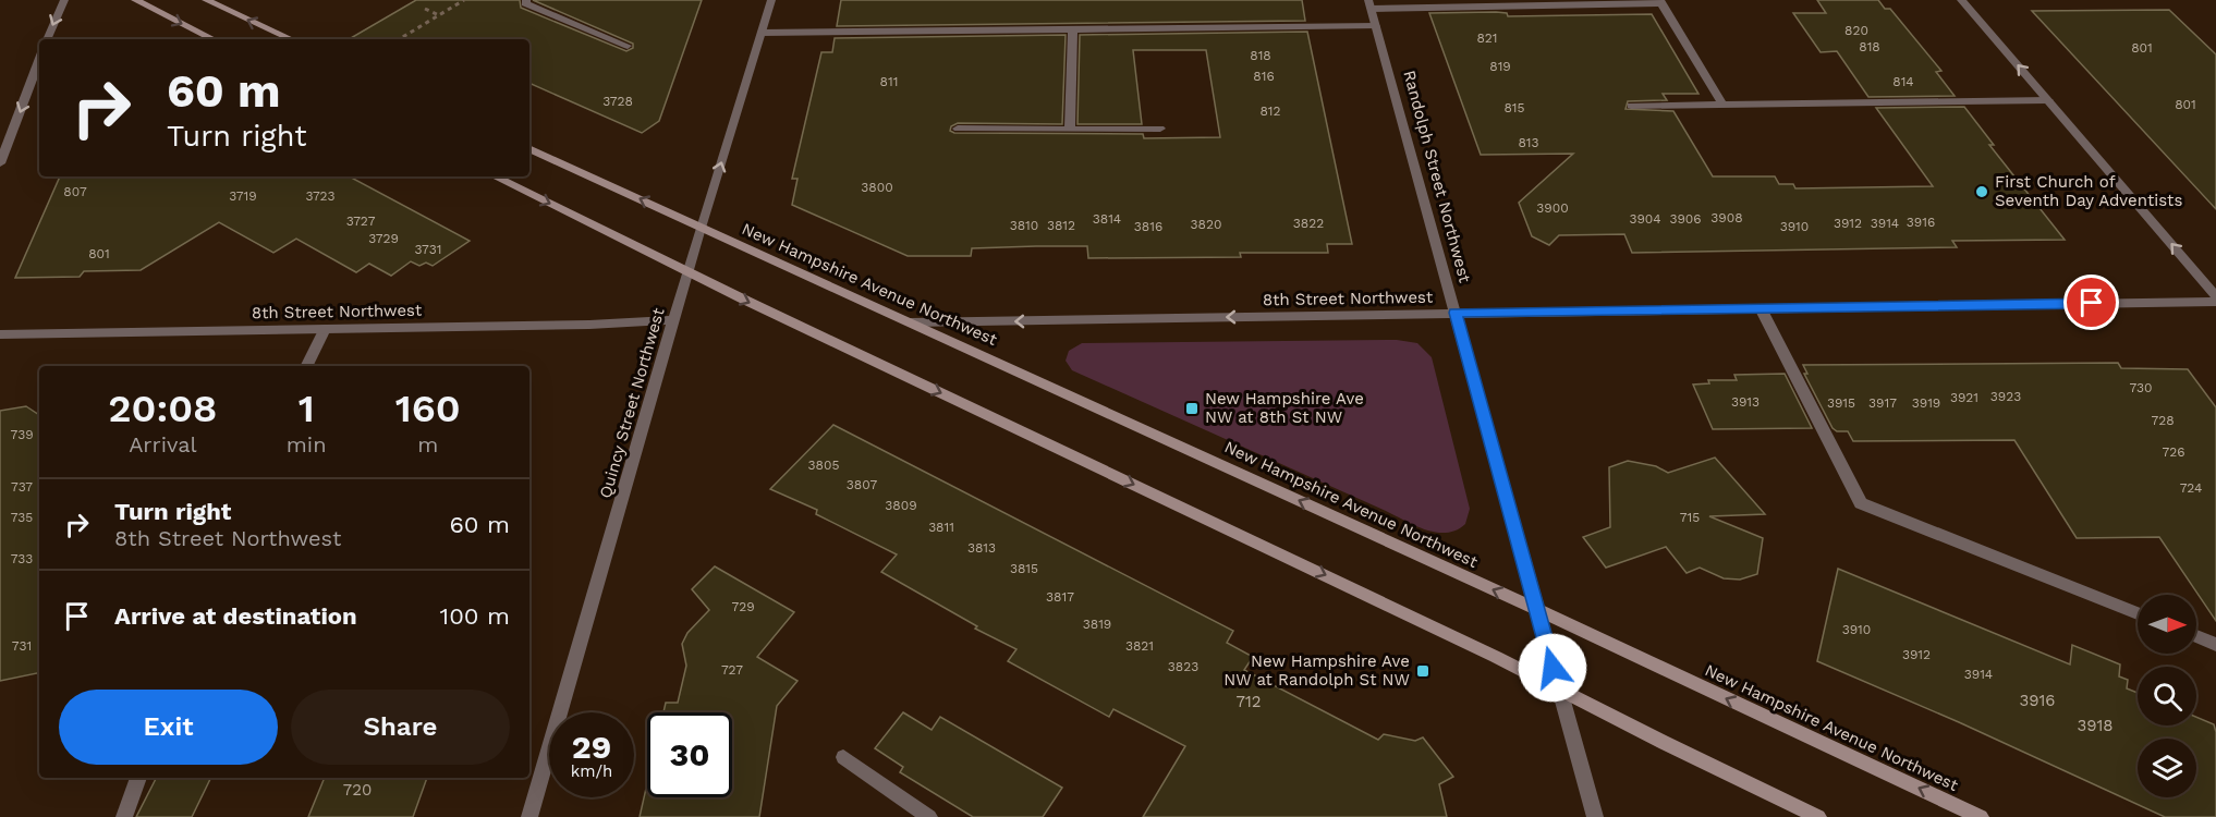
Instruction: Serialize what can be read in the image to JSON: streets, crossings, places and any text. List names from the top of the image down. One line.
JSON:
{"streets":{"main road":["New Hampshire Avenue Northwest"],"street":["Randolph Street Northwest","8th Street Northwest","Quincy Street Northwest"]},"crossings":[["Randolph Street Northwest","New Hampshire Avenue Northwest"],["Randolph Street Northwest","8th Street Northwest"],["New Hampshire Avenue Northwest","8th Street Northwest"],["New Hampshire Avenue Northwest","Quincy Street Northwest"],["8th Street Northwest","Quincy Street Northwest"]],"places":{"other":["First Church of Seventh Day Adventists"],"transit":["New Hampshire Ave NW at 8th St NW","New Hampshire Ave NW at Randolph St NW"]},"house_numbers":["820","821","818","801","818","819","816","811","814","3728","801","815","812","813","3800","807","3719","3723","3900","3908","3814","3904","3906","3727","3916","3822","3912","3914","3820","3810","3812","3816","3910","3729","3731","801","730","3923","3921","3913","3915","3917","3919","728","739","726","3805","3807","737","724","3809","735","715","3811","3813","733","3815","3817","729","3819","3910","731","3821","3912","3823","727","3914","3916","712","3918","720"],"north":"right","page":{"turn":["60 m","Turn right"],"eta":["20:08","Arrival","1","min","160","m"],"list":[{"name":"Turn right","note":"8th Street Northwest","value":"60 m"},{"name":"Arrive at destination","value":"100 m"}],"buttons":["Exit","Share"],"speed":"29 km/h","limit":"30"}}
